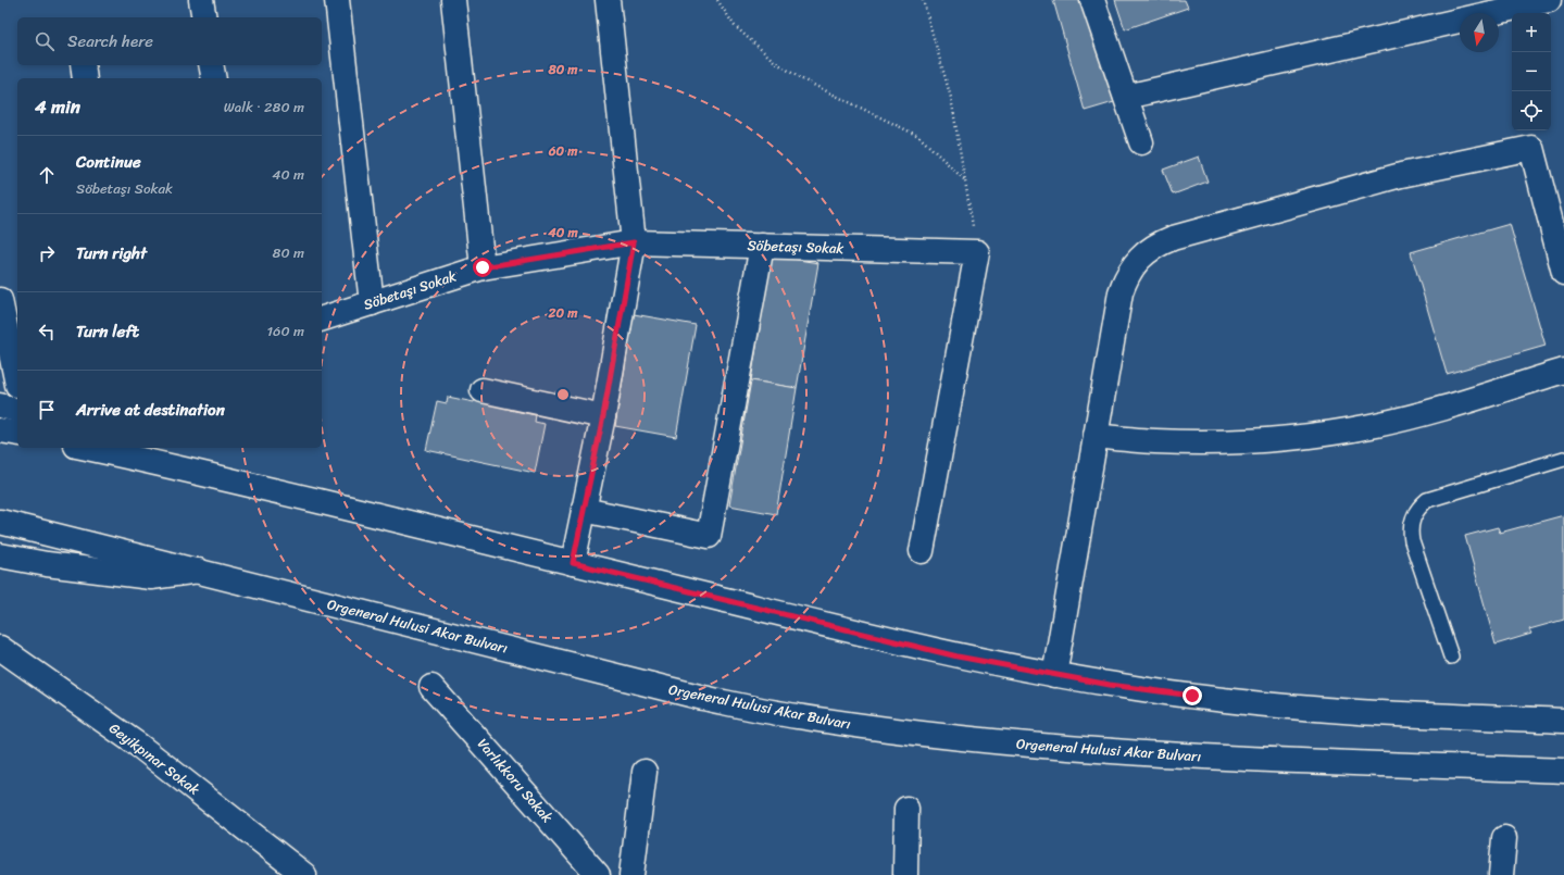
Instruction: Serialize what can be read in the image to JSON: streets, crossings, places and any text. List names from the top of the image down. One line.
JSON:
{"streets":{"street":["Söbetaşı Sokak","Orgeneral Hulusi Akar Bulvarı","Geyikpınar Sokak","Varlıkkoru Sokak"]},"north":"bottom","page":{"map_buttons":["+","−"],"search":"Search here","heading":["4 min","Walk · 280 m"],"list":[["Continue","Söbetaşı Sokak","40 m"],["Turn right","80 m"],["Turn left","160 m"],"Arrive at destination"]},"rings":["80 m","60 m","40 m","20 m"]}
